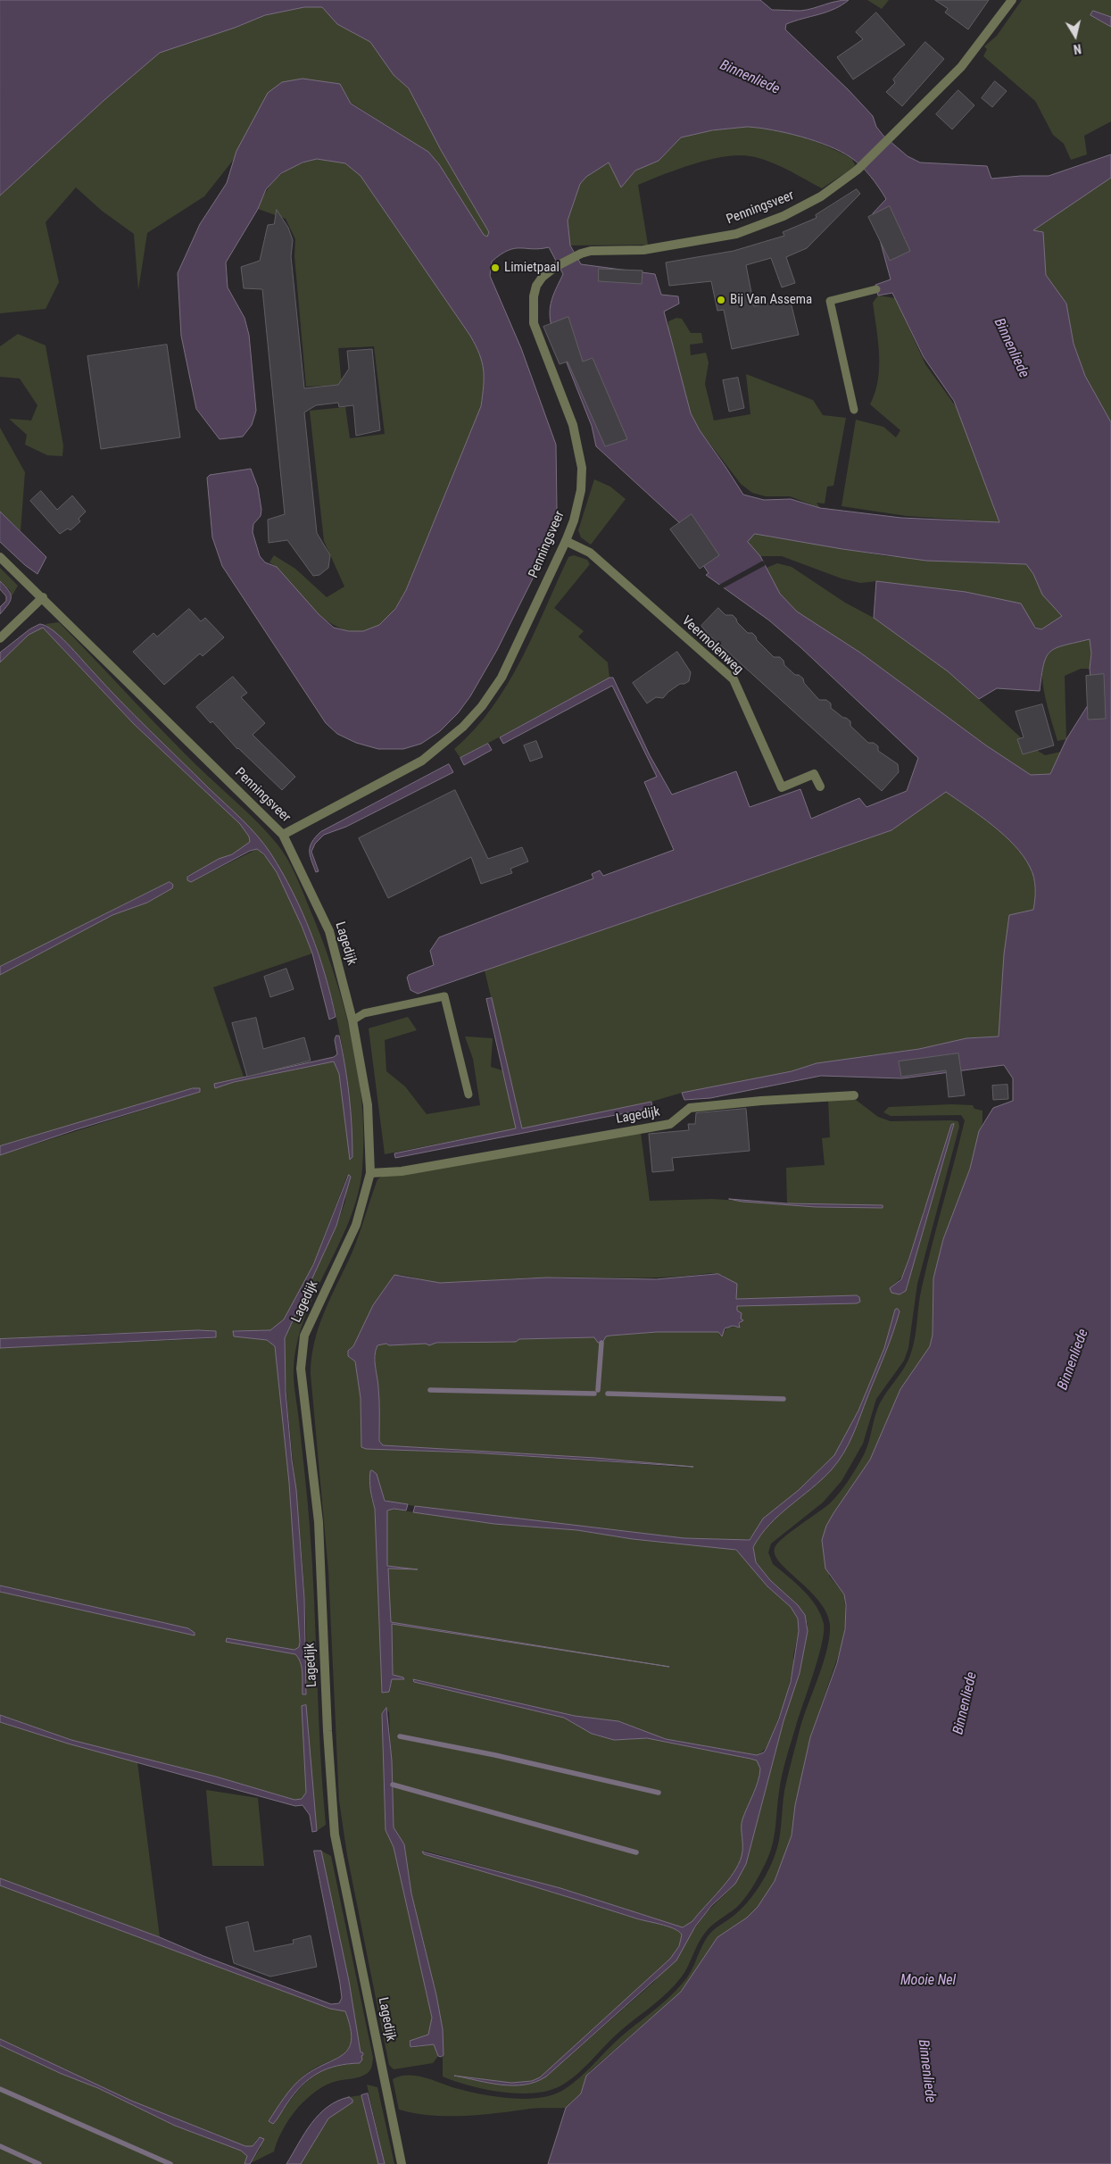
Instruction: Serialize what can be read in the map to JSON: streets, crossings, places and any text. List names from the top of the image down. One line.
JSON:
{"streets":{"street":["Penningsveer","Veermolenweg","Lagedijk"]},"crossings":[["Penningsveer","Veermolenweg"],["Penningsveer","Lagedijk"]],"water":["Binnenliede","Mooie Nel"],"places":["Limietpaal","Bij Van Assema"],"north":"bottom"}
